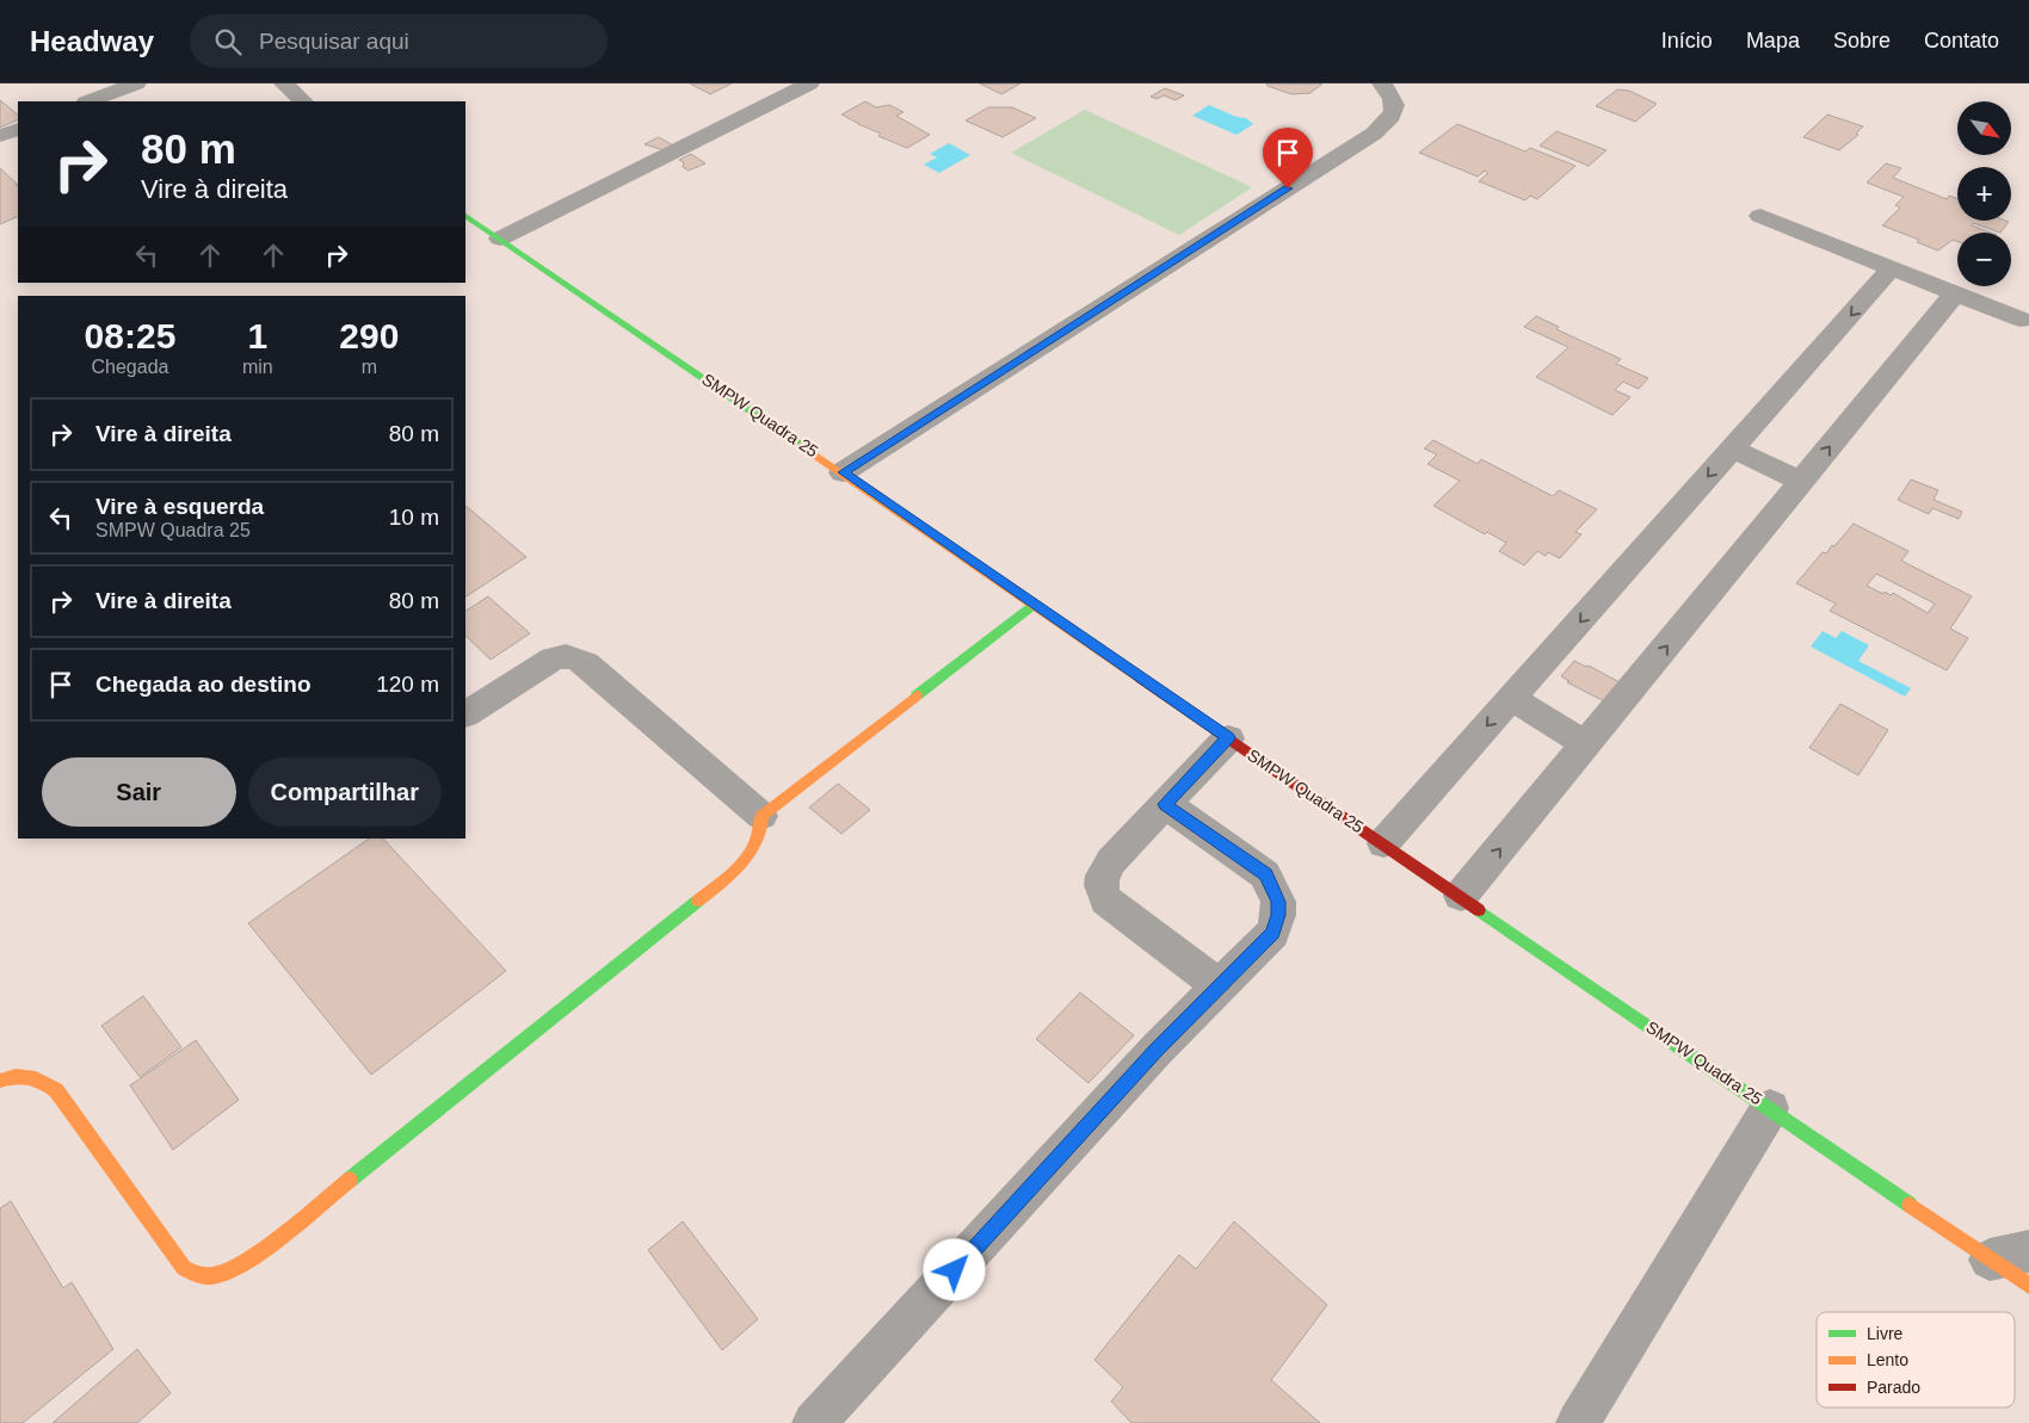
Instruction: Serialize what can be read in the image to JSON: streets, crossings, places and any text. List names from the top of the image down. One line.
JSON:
{"streets":{"street":["SMPW Quadra 25"]},"legend":["Livre","Lento","Parado"],"north":"bottom right","page":{"header":"Headway","search":"Pesquisar aqui","nav":["Início","Mapa","Sobre","Contato"],"map_buttons":["+","−"],"turn":["80 m","Vire à direita"],"eta":["08:25","Chegada","1","min","290","m"],"list":[{"name":"Vire à direita","value":"80 m"},{"name":"Vire à esquerda","note":"SMPW Quadra 25","value":"10 m"},{"name":"Vire à direita","value":"80 m"},{"name":"Chegada ao destino","value":"120 m"}],"buttons":["Sair","Compartilhar"]}}
